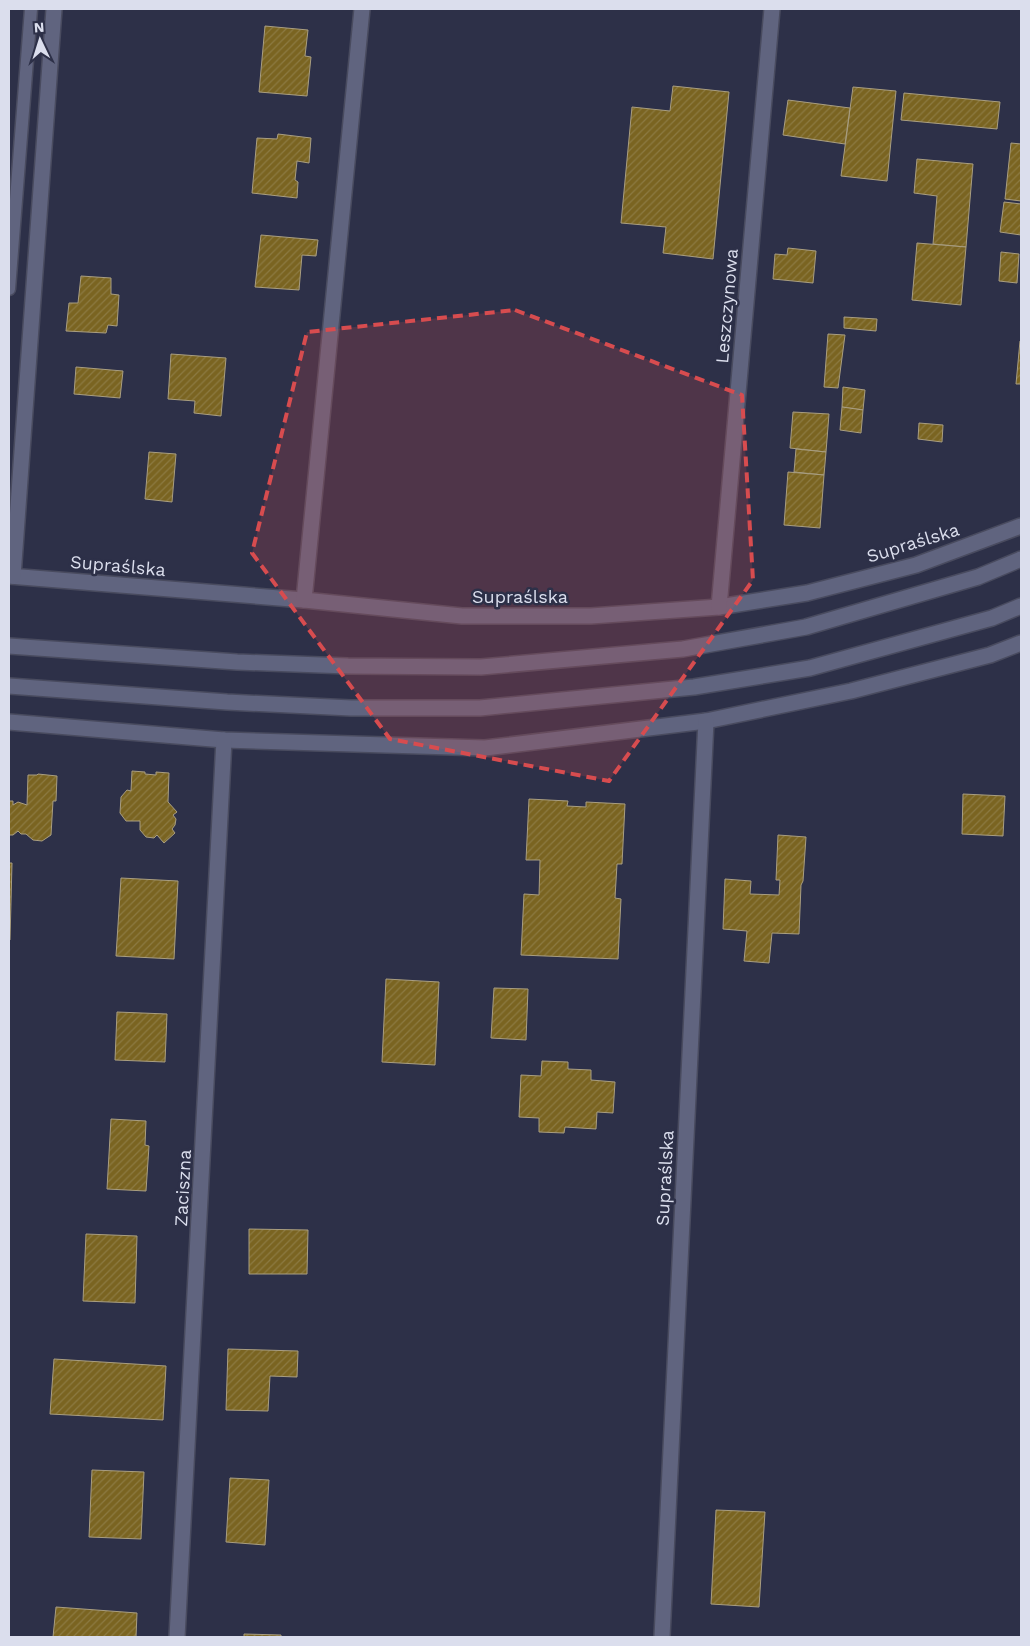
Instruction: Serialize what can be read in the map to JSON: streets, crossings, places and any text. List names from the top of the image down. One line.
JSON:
{"streets":{"street":["Leszczynowa","Supraślska","Zaciszna"]},"crossings":[["Leszczynowa","Supraślska"]],"north":"top"}
